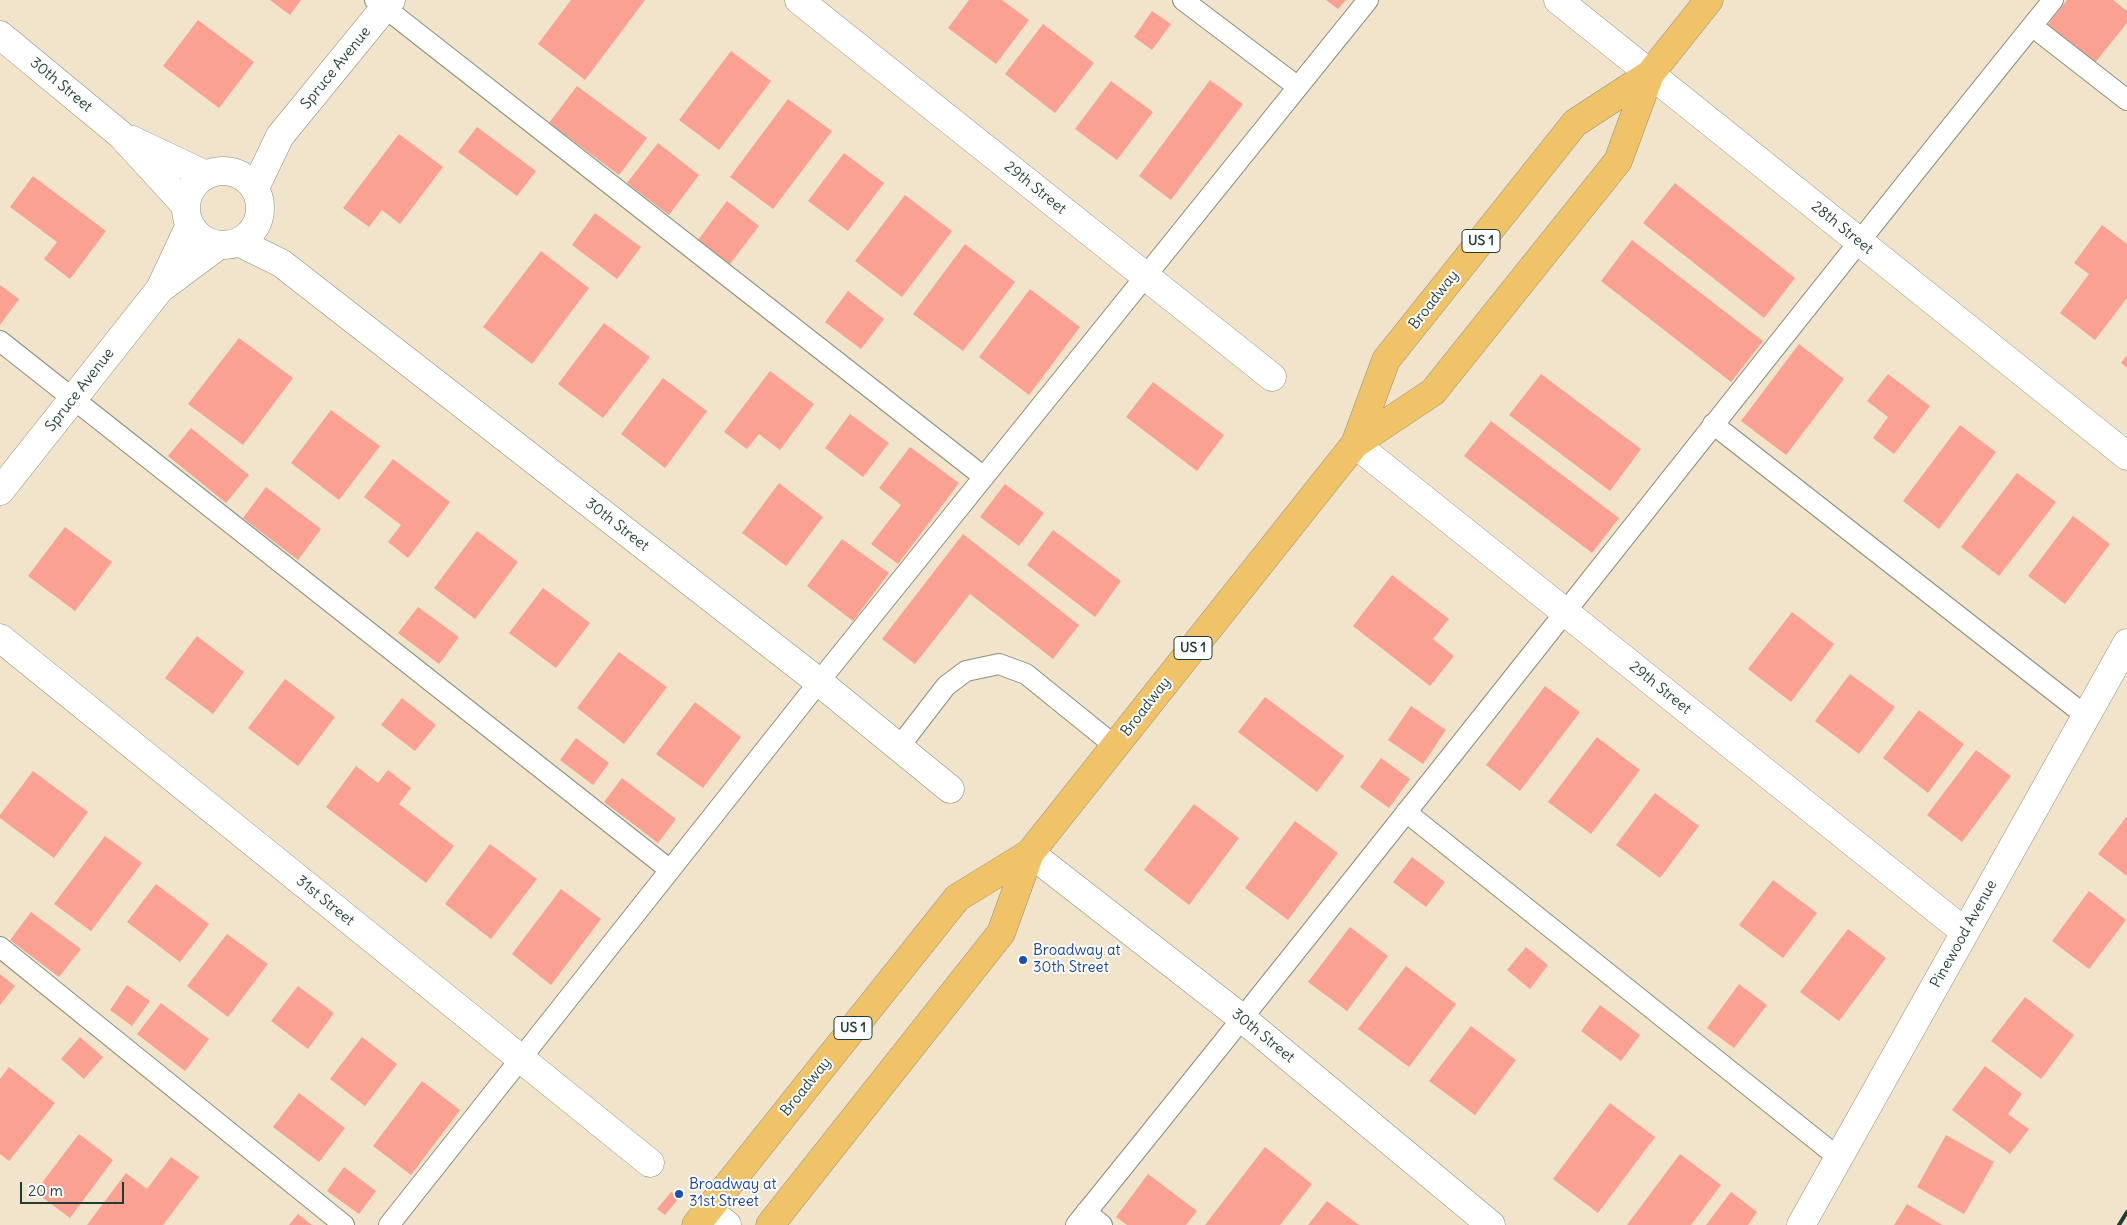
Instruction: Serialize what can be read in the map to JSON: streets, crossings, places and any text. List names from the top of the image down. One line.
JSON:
{"streets":{"main road":["US 1","Broadway"],"street":["Spruce Avenue","30th Street","29th Street","28th Street","31st Street","Pinewood Avenue"]},"crossings":[["Spruce Avenue","30th Street"],["30th Street","Broadway"],["29th Street","Broadway"],["29th Street","Pinewood Avenue"],["28th Street","Broadway"]],"places":["Broadway at 30th Street","Broadway at 31st Street"],"scale_bar":"20 m"}
